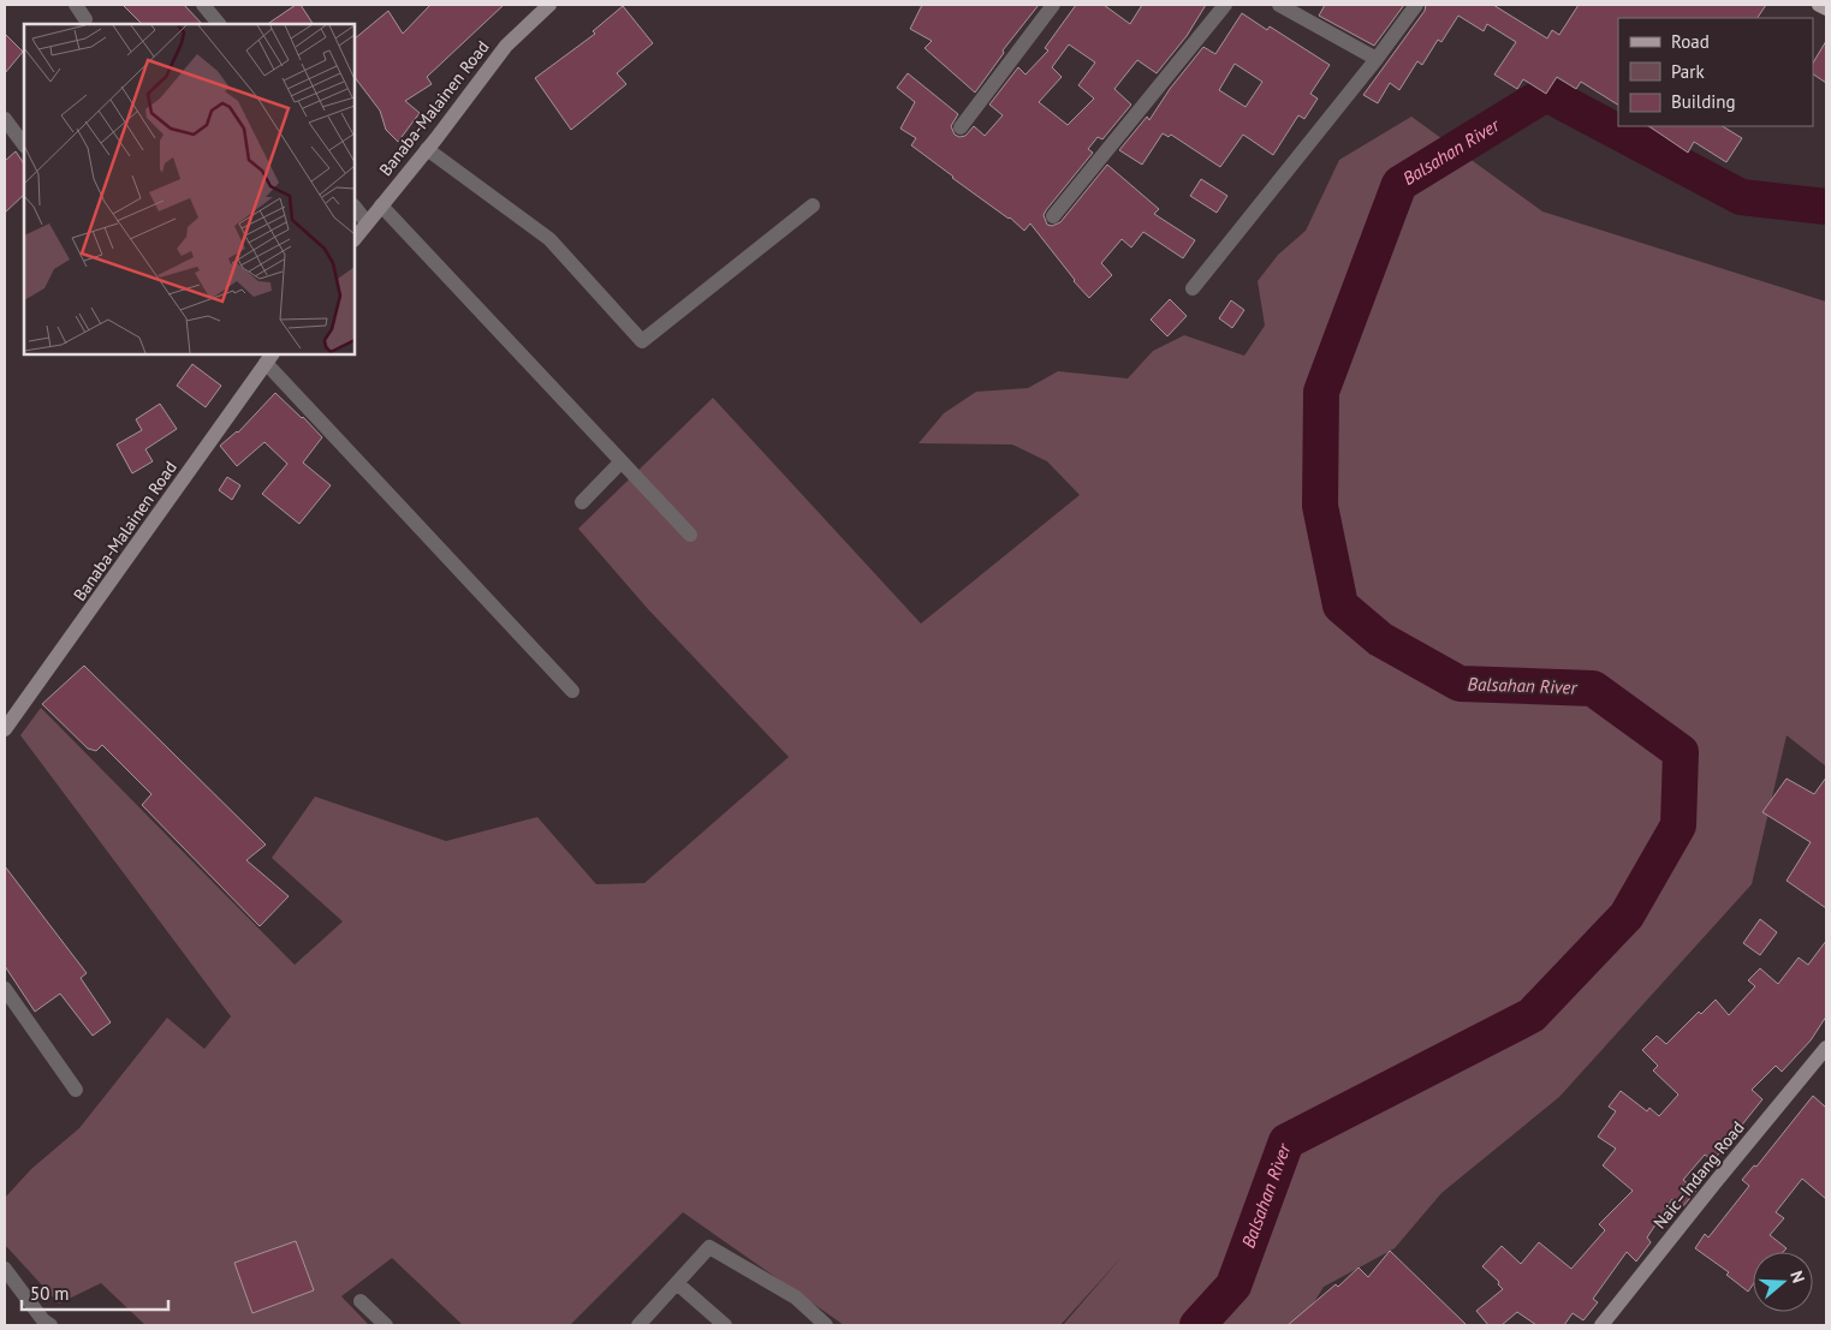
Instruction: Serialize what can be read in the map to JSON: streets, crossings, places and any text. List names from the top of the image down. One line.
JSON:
{"streets":{"street":["Banaba-Malainen Road","Naic–Indang Road"]},"water":["Balsahan River"],"legend":["Road","Park","Building"],"scale_bar":"50 m","north":"right"}
